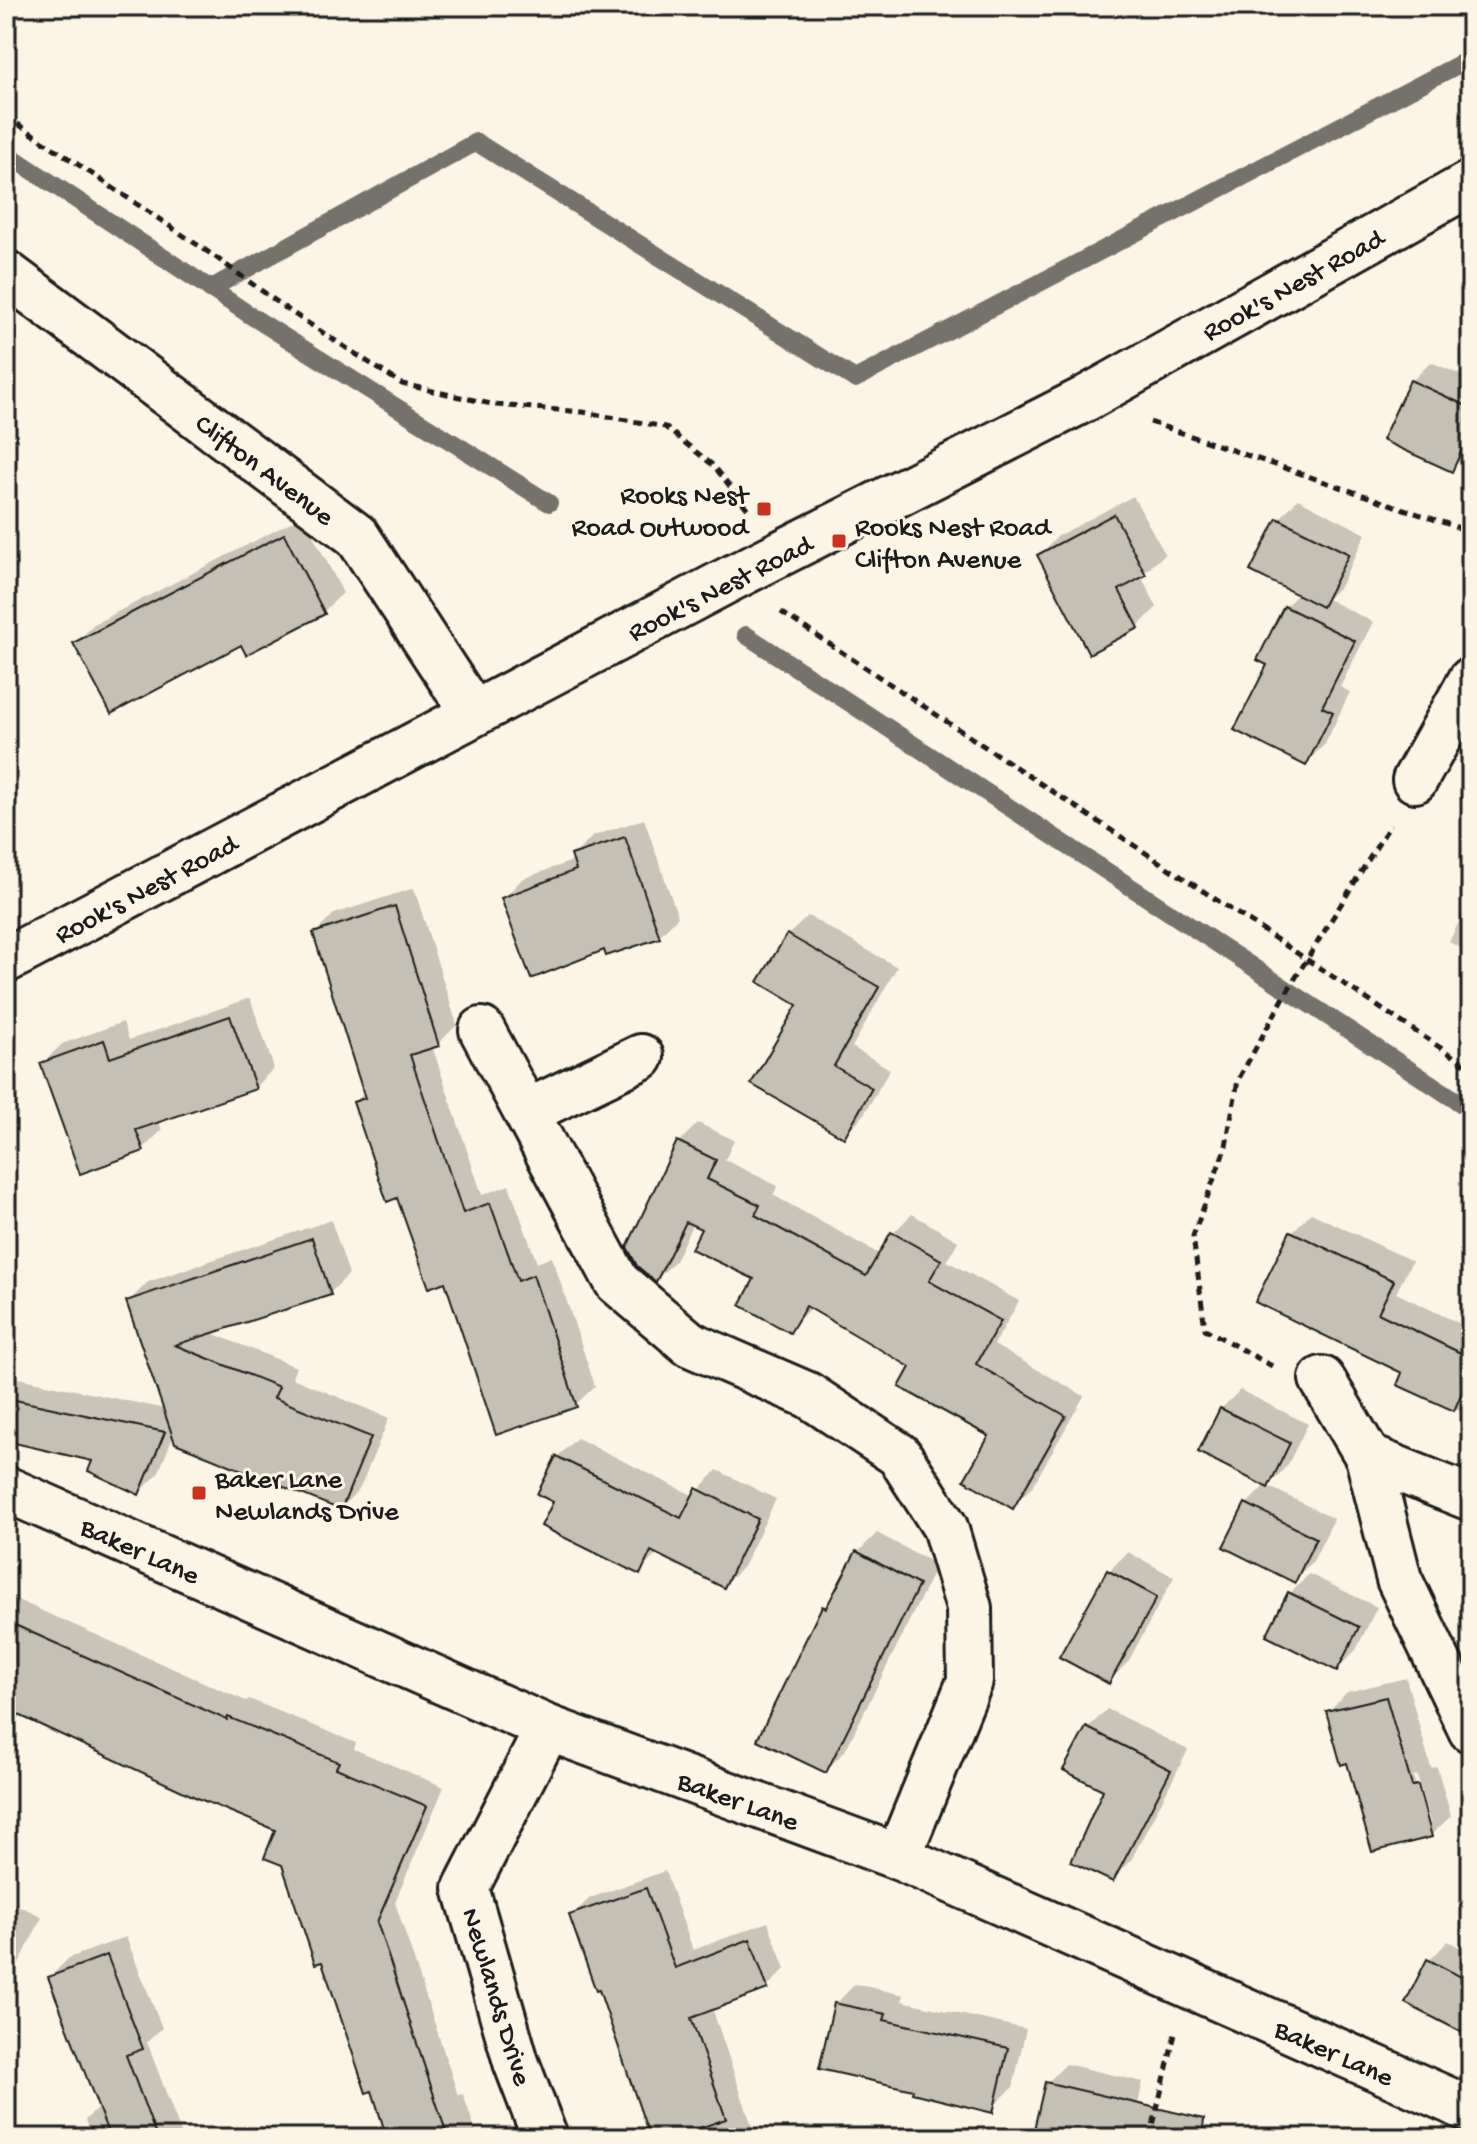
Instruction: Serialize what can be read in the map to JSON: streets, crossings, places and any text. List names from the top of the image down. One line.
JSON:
{"streets":{"street":["Rook's Nest Road","Clifton Avenue","Baker Lane","Newlands Drive"]},"crossings":[["Rook's Nest Road","Clifton Avenue"],["Baker Lane","Newlands Drive"]],"places":{"transit":["Rooks Nest Road Outwood","Rooks Nest Road Clifton Avenue","Baker Lane Newlands Drive"]}}
